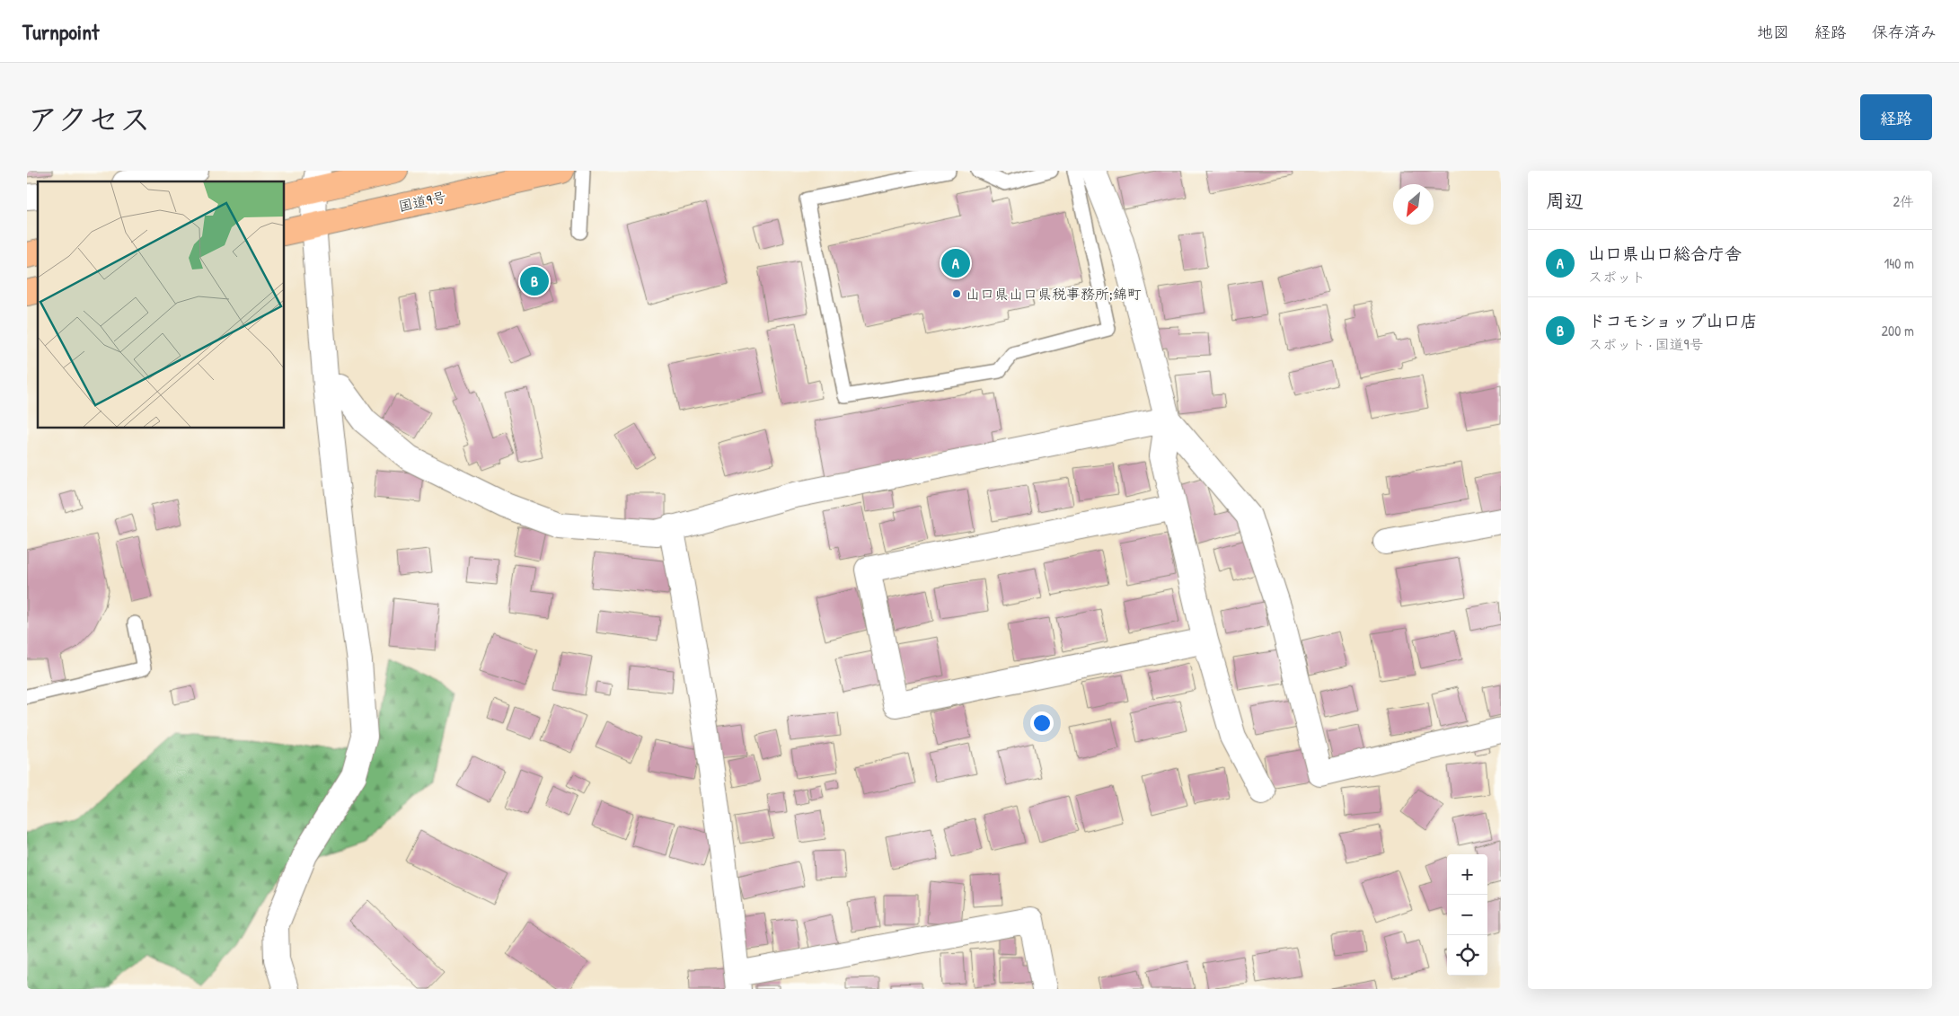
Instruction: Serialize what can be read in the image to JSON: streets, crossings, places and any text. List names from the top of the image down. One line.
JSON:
{"streets":{"highway":["国道9号"]},"places":["山口県山口県税事務所;錦町"],"north":"bottom left","page":{"header":"Turnpoint","nav":["地図","経路","保存済み"],"title":"アクセス","buttons":"経路","heading":["周辺","2件"],"list":[{"mark":"A","name":"山口県山口総合庁舎","note":"スポット","value":"140 m"},{"mark":"B","name":"ドコモショップ山口店","note":"スポット · 国道9号","value":"200 m"}],"pins":["A","B"],"map_buttons":["+","−"]}}
